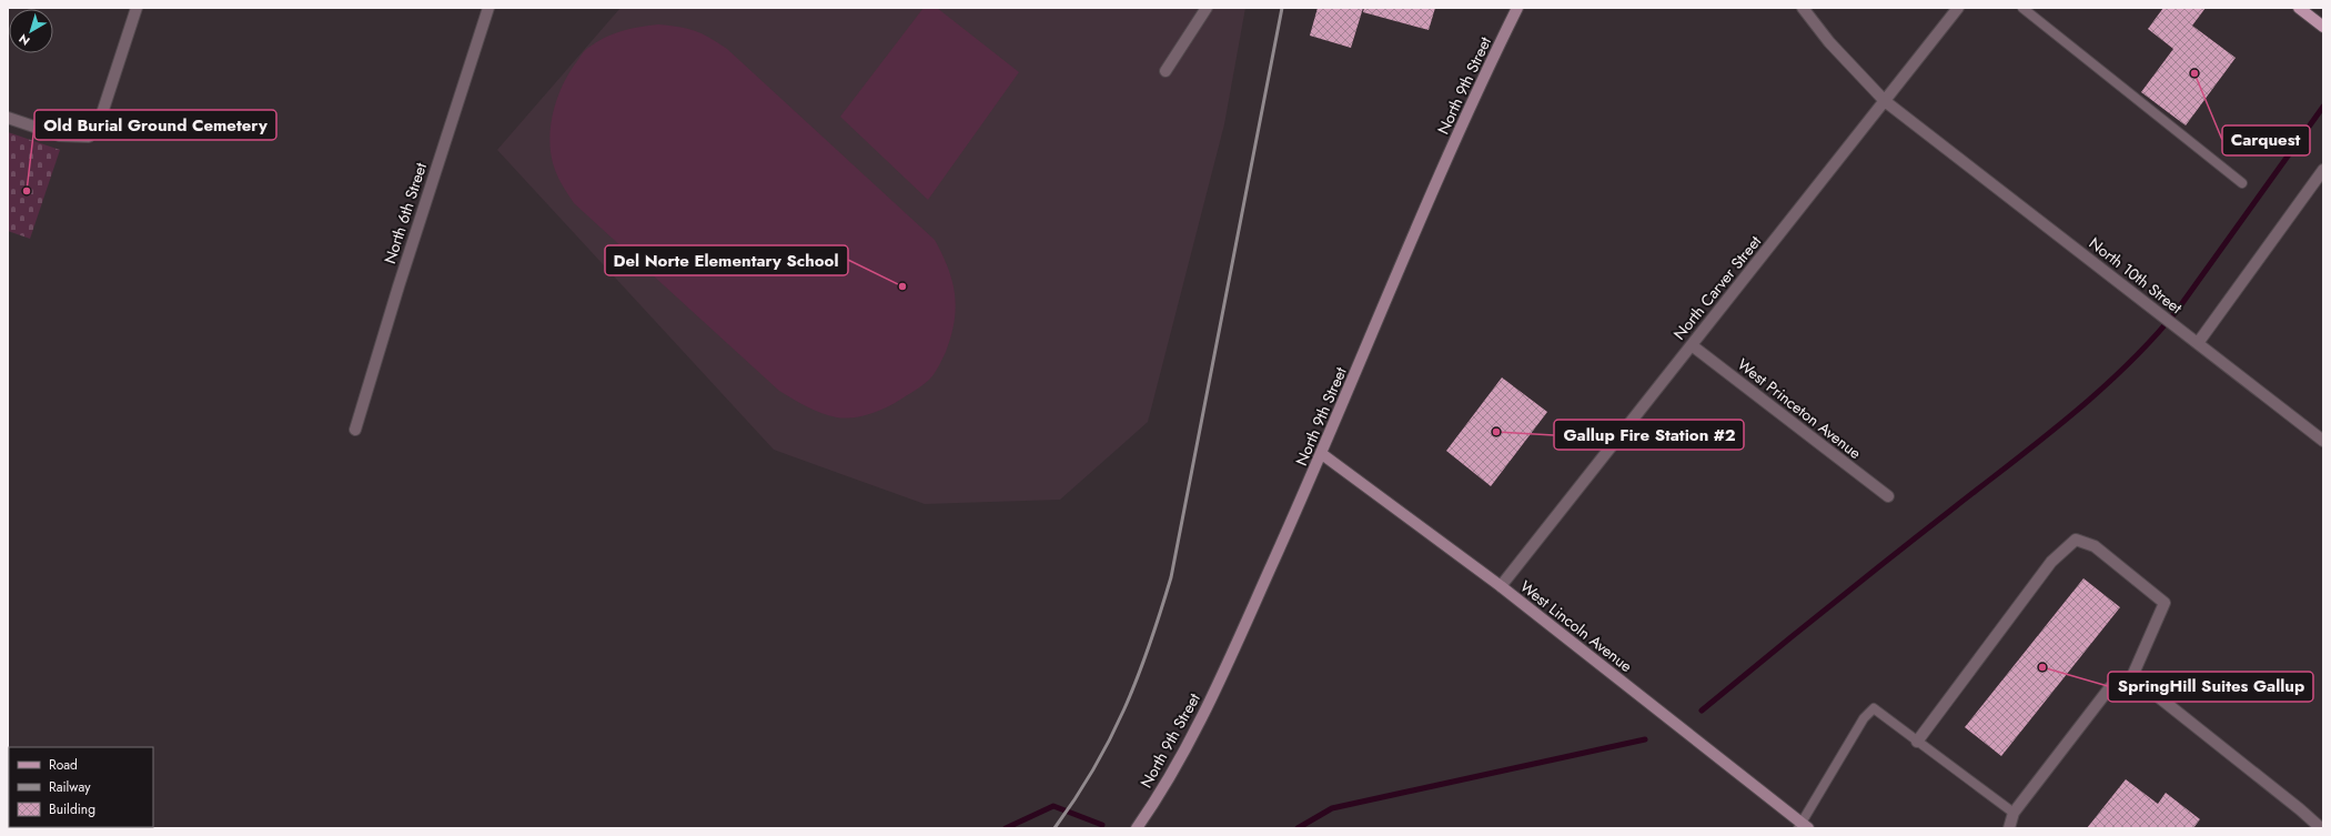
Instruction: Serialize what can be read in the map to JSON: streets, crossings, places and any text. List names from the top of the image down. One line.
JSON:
{"streets":{"main road":["North 9th Street","West Lincoln Avenue"],"street":["North 6th Street","North 10th Street","North Carver Street","West Princeton Avenue"]},"crossings":[["North 9th Street","West Lincoln Avenue"],["North 10th Street","North Carver Street"],["North Carver Street","West Princeton Avenue"],["North Carver Street","West Lincoln Avenue"]],"places":["Carquest","Old Burial Ground Cemetery","Del Norte Elementary School","Gallup Fire Station #2","SpringHill Suites Gallup"],"legend":["Road","Railway","Building"],"north":"bottom left"}
